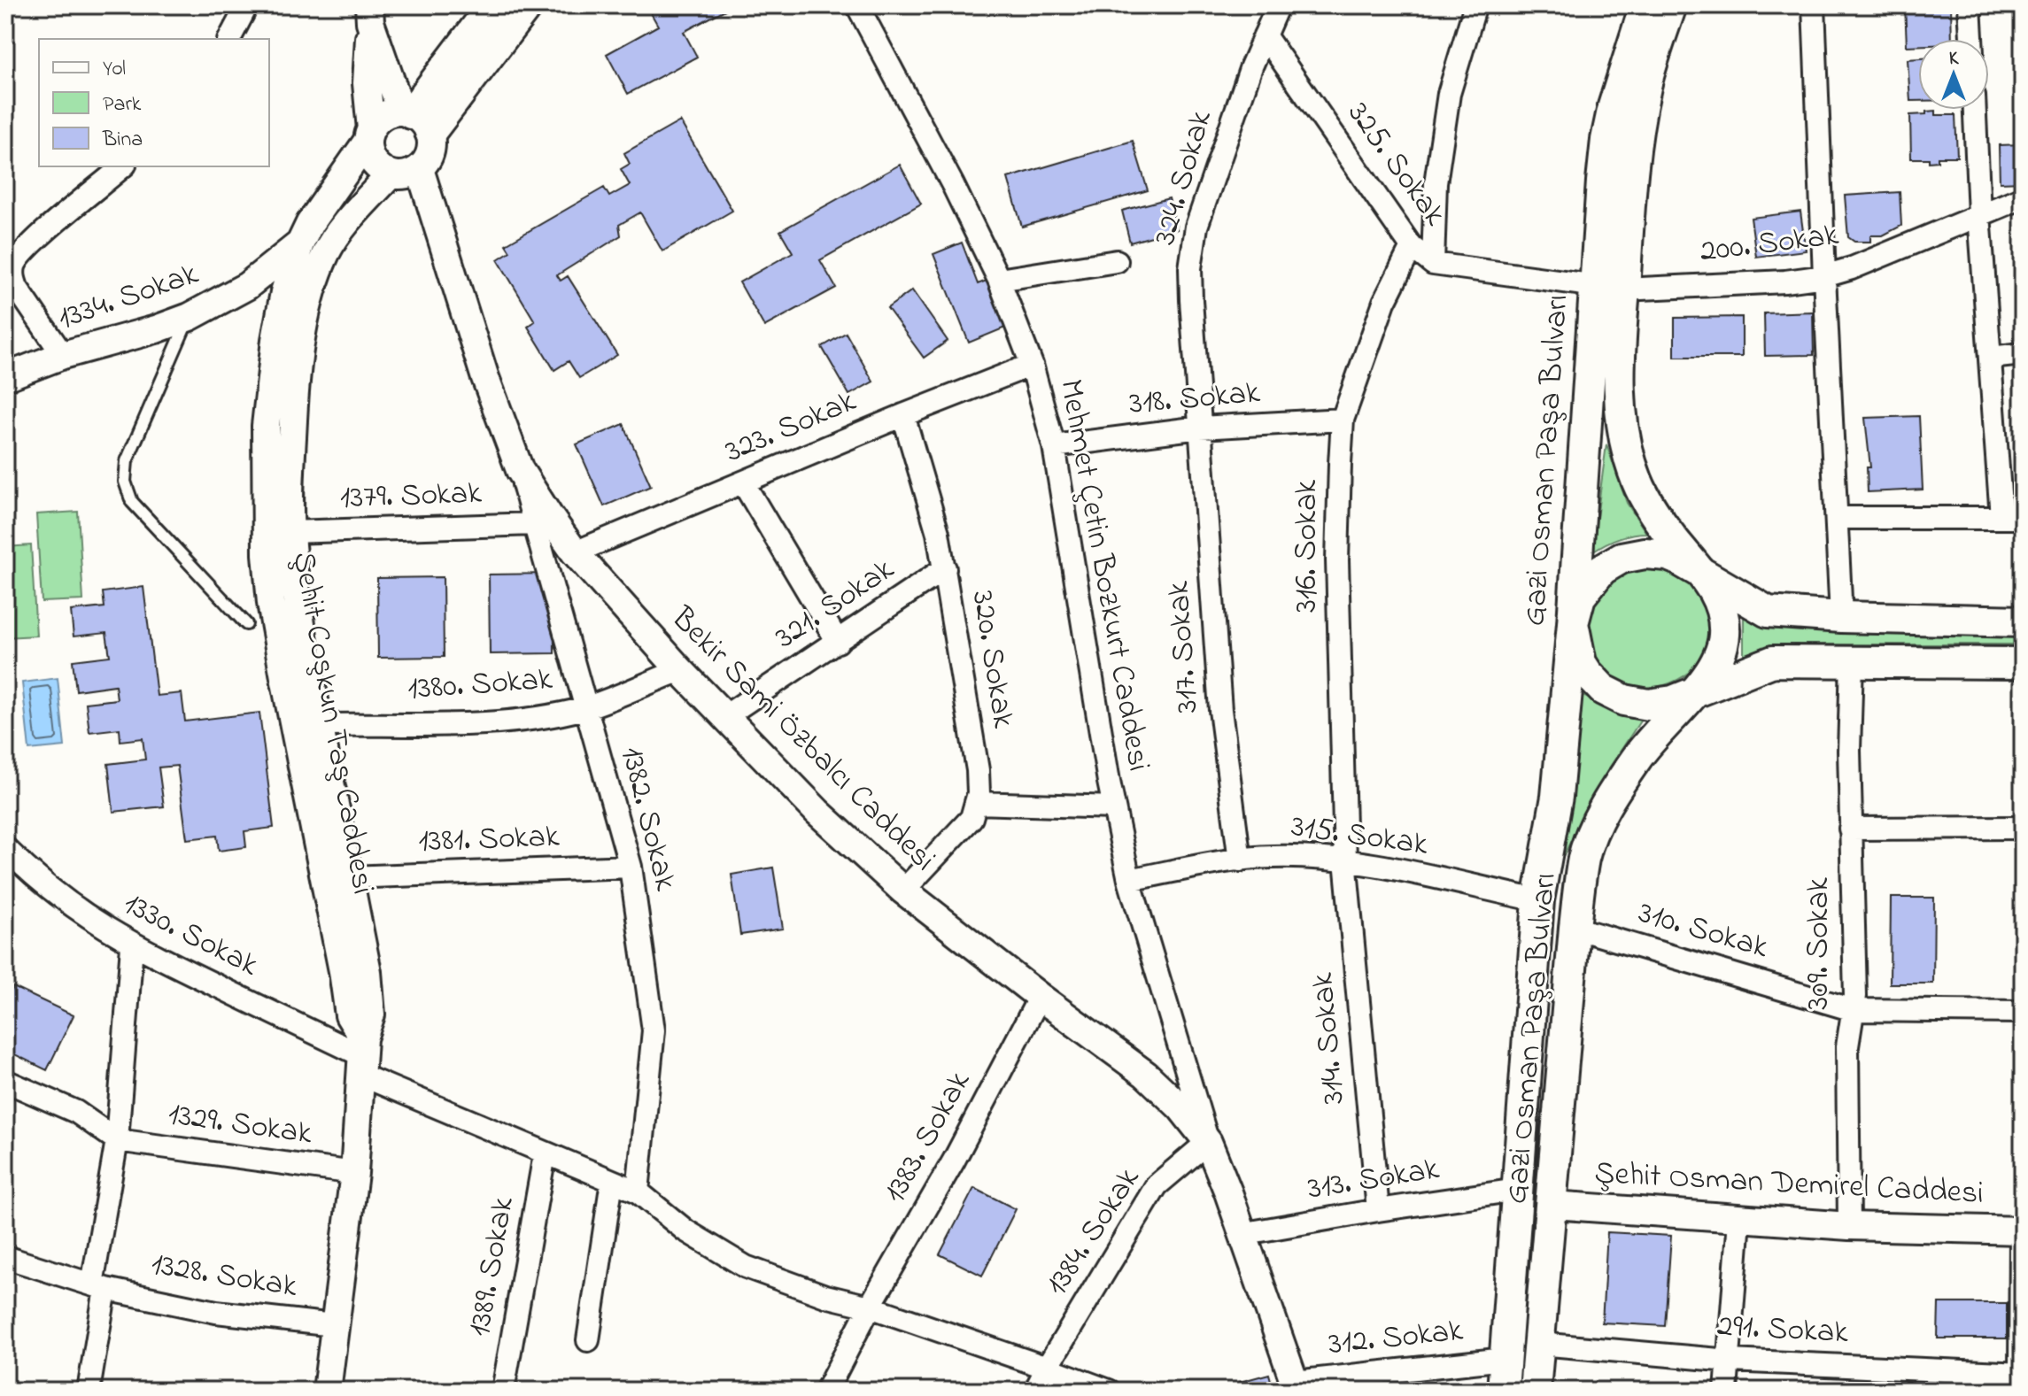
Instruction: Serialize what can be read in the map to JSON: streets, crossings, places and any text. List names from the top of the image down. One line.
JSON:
{"streets":{"main road":["Gazi Osman Paşa Bulvarı"],"street":["325. Sokak","324. Sokak","200. Sokak","1334. Sokak","318. Sokak","323. Sokak","1379. Sokak","316. Sokak","Mehmet Çetin Bozkurt Caddesi","321. Sokak","317. Sokak","320. Sokak","1380. Sokak","Şehit Coşkun Taş Caddesi","Bekir Sami Özbalcı Caddesi","1382. Sokak","315. Sokak","1381. Sokak","310. Sokak","1330. Sokak","309. Sokak","314. Sokak","1329. Sokak","1383. Sokak","313. Sokak","Şehit Osman Demirel Caddesi","1384. Sokak","1389. Sokak","1328. Sokak","291. Sokak","312. Sokak"]},"crossings":[["325. Sokak","324. Sokak"],["325. Sokak","200. Sokak"],["325. Sokak","Gazi Osman Paşa Bulvarı"],["325. Sokak","316. Sokak"],["324. Sokak","318. Sokak"],["324. Sokak","Mehmet Çetin Bozkurt Caddesi"],["324. Sokak","317. Sokak"],["200. Sokak","Gazi Osman Paşa Bulvarı"],["1334. Sokak","Şehit Coşkun Taş Caddesi"],["318. Sokak","316. Sokak"],["318. Sokak","Mehmet Çetin Bozkurt Caddesi"],["318. Sokak","317. Sokak"],["323. Sokak","Mehmet Çetin Bozkurt Caddesi"],["323. Sokak","320. Sokak"],["323. Sokak","Bekir Sami Özbalcı Caddesi"],["Gazi Osman Paşa Bulvarı","315. Sokak"],["Gazi Osman Paşa Bulvarı","310. Sokak"],["Gazi Osman Paşa Bulvarı","313. Sokak"],["Gazi Osman Paşa Bulvarı","Şehit Osman Demirel Caddesi"],["Gazi Osman Paşa Bulvarı","291. Sokak"],["Gazi Osman Paşa Bulvarı","312. Sokak"],["1379. Sokak","Şehit Coşkun Taş Caddesi"],["1379. Sokak","1382. Sokak"],["316. Sokak","315. Sokak"],["316. Sokak","314. Sokak"],["Mehmet Çetin Bozkurt Caddesi","Bekir Sami Özbalcı Caddesi"],["Mehmet Çetin Bozkurt Caddesi","315. Sokak"],["Mehmet Çetin Bozkurt Caddesi","1384. Sokak"],["321. Sokak","320. Sokak"],["321. Sokak","Bekir Sami Özbalcı Caddesi"],["317. Sokak","315. Sokak"],["320. Sokak","Bekir Sami Özbalcı Caddesi"],["1380. Sokak","Şehit Coşkun Taş Caddesi"],["1380. Sokak","Bekir Sami Özbalcı Caddesi"],["1380. Sokak","1382. Sokak"],["Şehit Coşkun Taş Caddesi","Bekir Sami Özbalcı Caddesi"],["Şehit Coşkun Taş Caddesi","1381. Sokak"],["Şehit Coşkun Taş Caddesi","1330. Sokak"],["Şehit Coşkun Taş Caddesi","1329. Sokak"],["Şehit Coşkun Taş Caddesi","1328. Sokak"],["Bekir Sami Özbalcı Caddesi","1382. Sokak"],["Bekir Sami Özbalcı Caddesi","1383. Sokak"],["Bekir Sami Özbalcı Caddesi","313. Sokak"],["Bekir Sami Özbalcı Caddesi","1384. Sokak"],["Bekir Sami Özbalcı Caddesi","312. Sokak"],["1382. Sokak","1381. Sokak"],["1382. Sokak","1330. Sokak"],["315. Sokak","314. Sokak"],["310. Sokak","309. Sokak"],["1330. Sokak","1383. Sokak"],["1330. Sokak","1384. Sokak"],["1330. Sokak","1389. Sokak"],["309. Sokak","Şehit Osman Demirel Caddesi"],["314. Sokak","313. Sokak"]],"legend":["Yol","Park","Bina"],"north":"top"}
